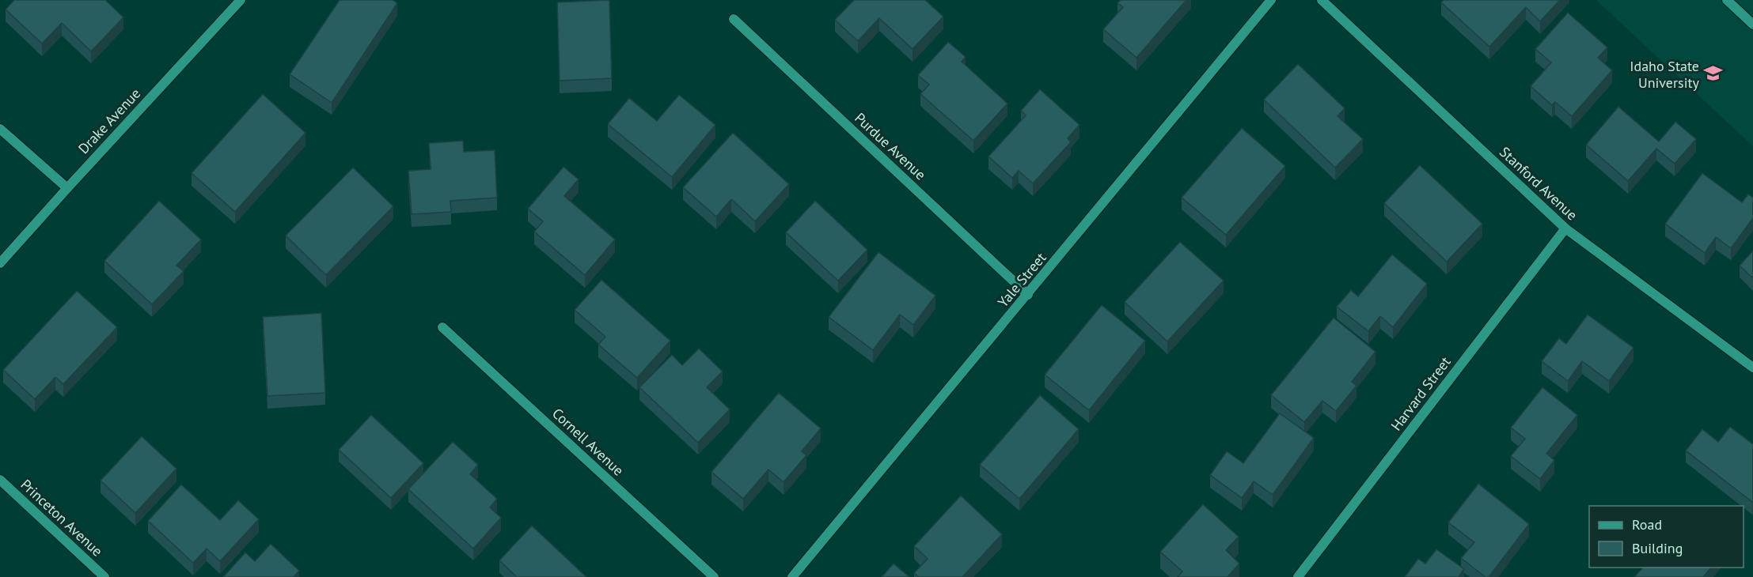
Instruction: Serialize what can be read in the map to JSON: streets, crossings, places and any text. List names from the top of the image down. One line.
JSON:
{"streets":{"street":["Drake Avenue","Purdue Avenue","Stanford Avenue","Yale Street","Harvard Street","Cornell Avenue","Princeton Avenue"]},"crossings":[["Purdue Avenue","Yale Street"],["Stanford Avenue","Harvard Street"]],"places":{"school or university":["Idaho State University"]},"legend":["Road","Building"]}
